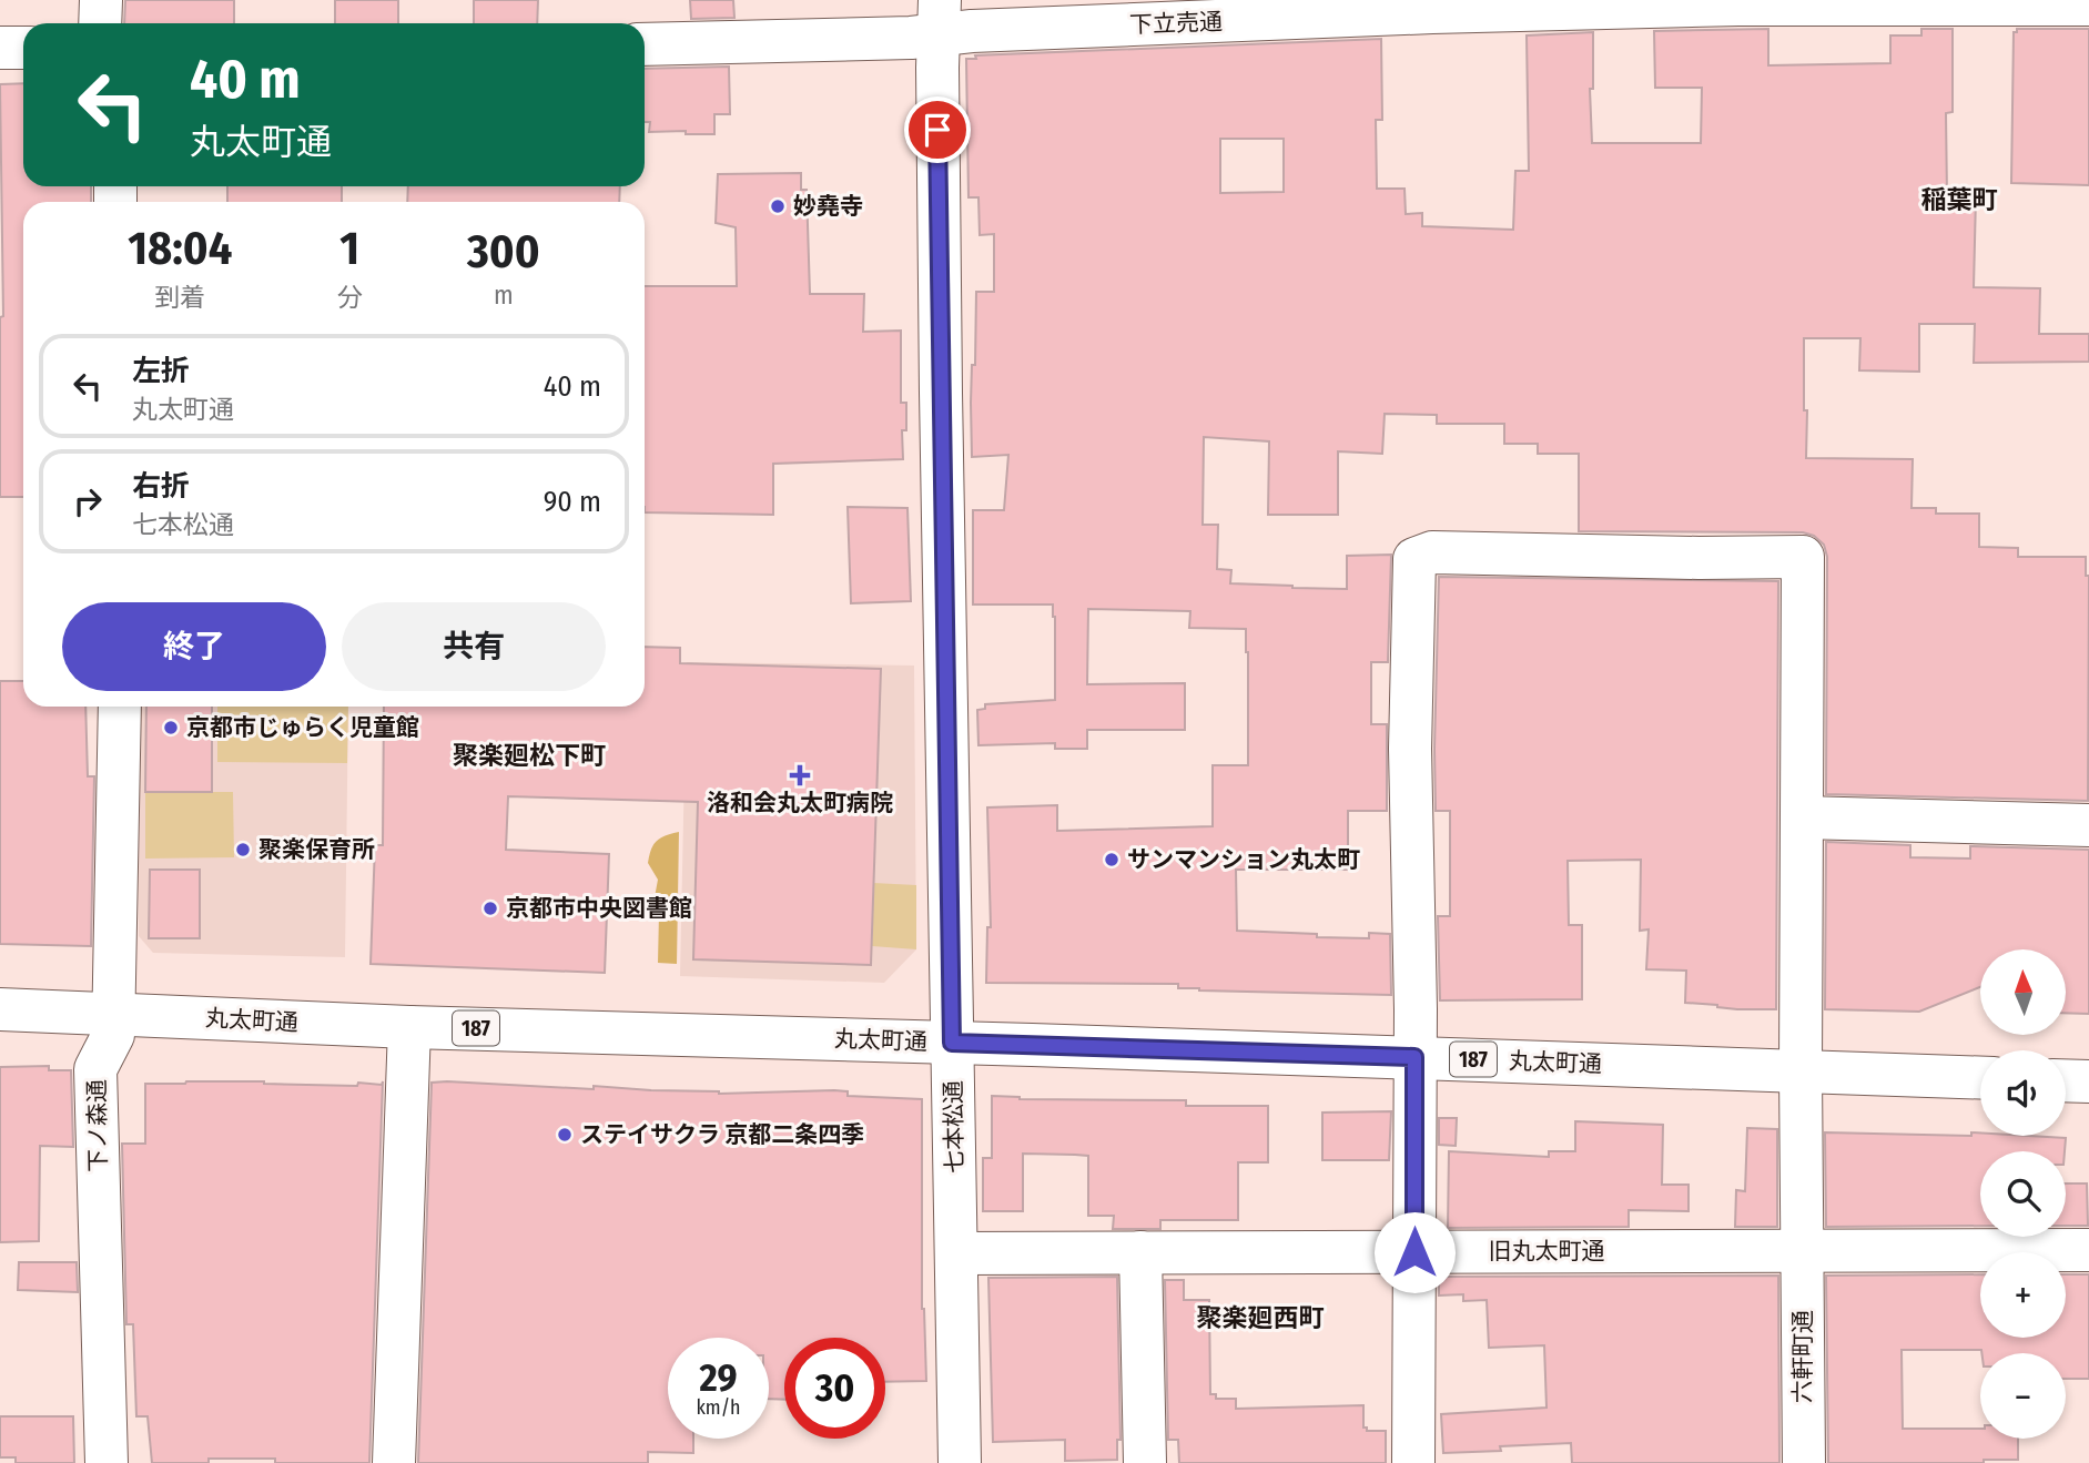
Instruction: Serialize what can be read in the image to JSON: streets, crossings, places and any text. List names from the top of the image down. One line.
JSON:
{"streets":{"street":["下立売通","丸太町通","187","下ノ森通","七本松通","旧丸太町通","六軒町通"]},"crossings":[["下立売通","七本松通"],["丸太町通","下ノ森通"],["丸太町通","七本松通"],["丸太町通","六軒町通"],["七本松通","旧丸太町通"],["旧丸太町通","六軒町通"]],"districts":["稲葉町","聚楽廻松下町","聚楽廻西町"],"places":{"other":["妙堯寺","京都市じゅらく児童館","聚楽保育所","サンマンション丸太町","京都市中央図書館","ステイサクラ 京都二条四季"],"health":["洛和会丸太町病院"]},"north":"top","page":{"turn":["40 m","丸太町通"],"eta":["18:04","到着","1","分","300","m"],"list":[{"name":"左折","note":"丸太町通","value":"40 m"},{"name":"右折","note":"七本松通","value":"90 m"}],"buttons":["終了","共有"],"map_buttons":["+","−"],"speed":"29 km/h","limit":"30"}}
